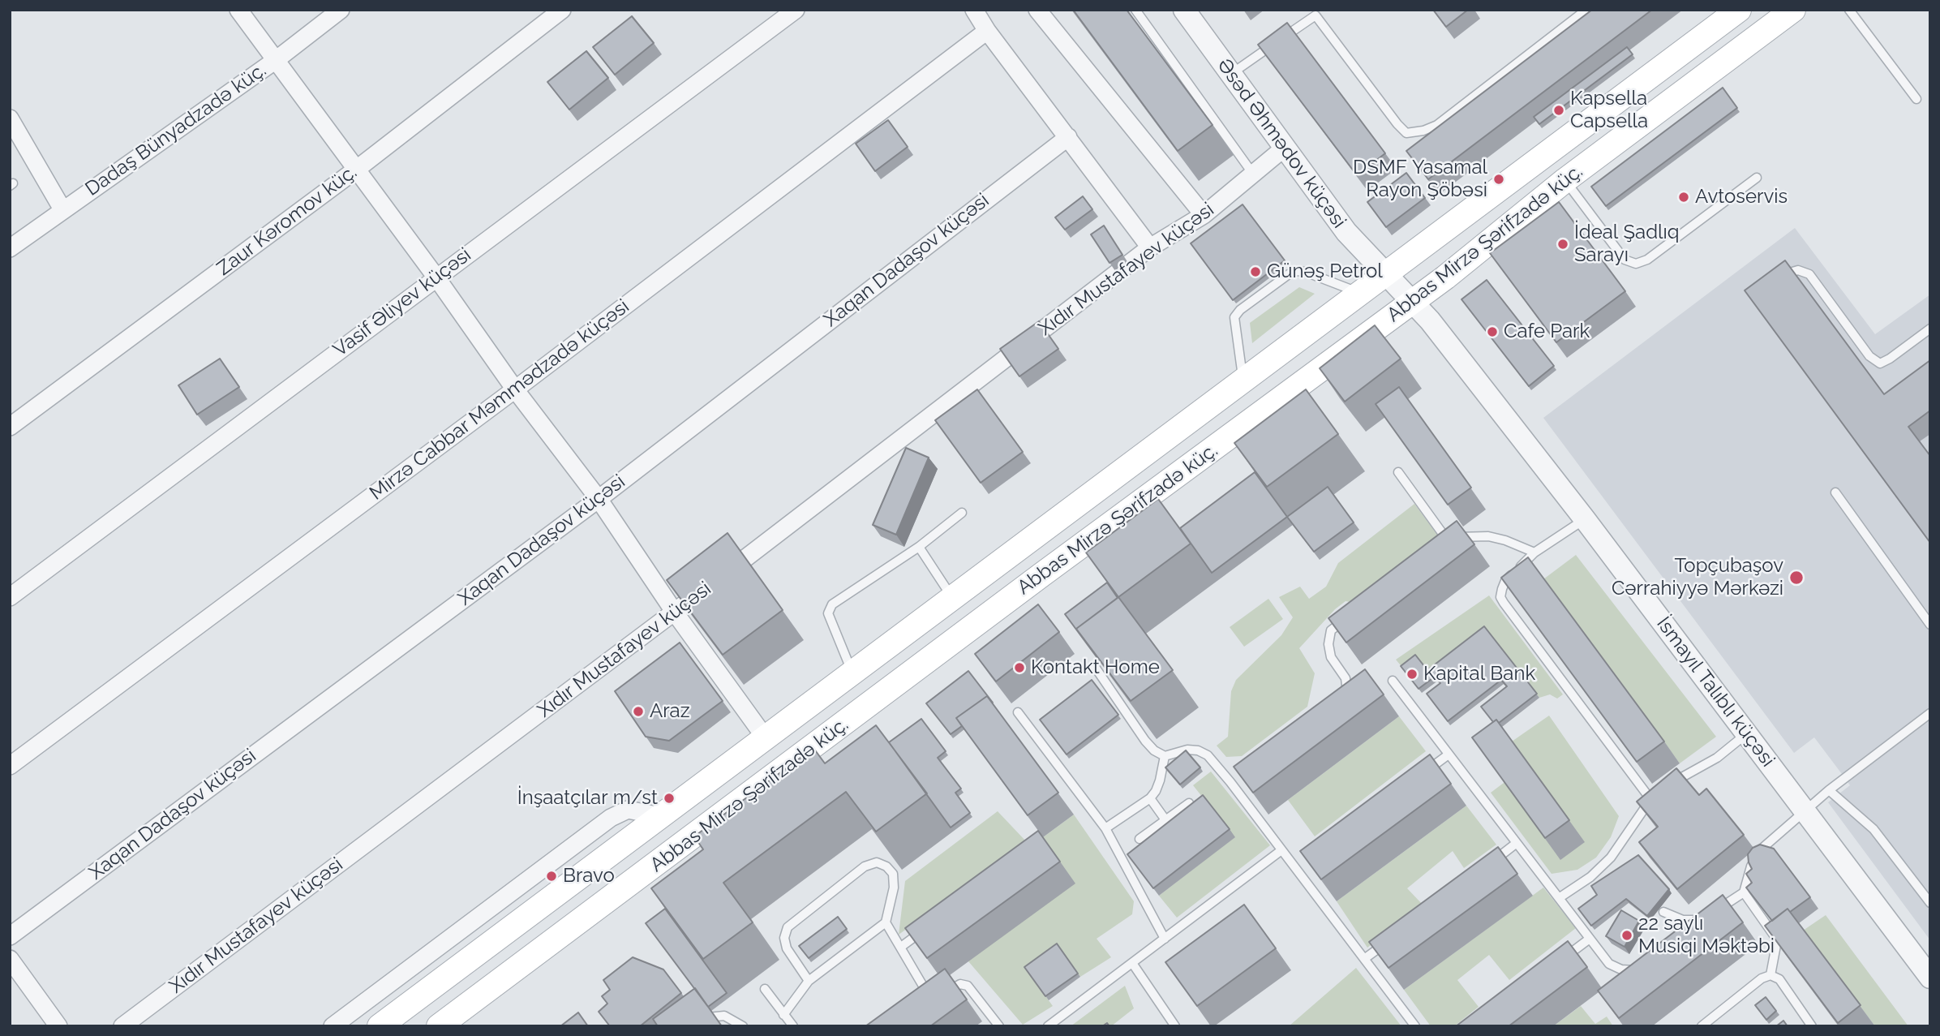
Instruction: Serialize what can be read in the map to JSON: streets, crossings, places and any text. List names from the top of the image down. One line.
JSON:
{"streets":{"main road":["Abbas Mirzə Şərifzadə küç."],"street":["Dadaş Bünyadzadə küç.","Əsəd Əhmədov küçəsi","Zaur Kəromov küç.","Xaqan Dadaşov küçəsi","Xıdır Mustafayev küçəsi","Vasif Əliyev küçəsi","Mirzə Cabbar Məmmədzadə küçəsi","İsmayıl Talıblı küçəsi"]},"crossings":[["Əsəd Əhmədov küçəsi","Abbas Mirzə Şərifzadə küç."],["Əsəd Əhmədov küçəsi","Xıdır Mustafayev küçəsi"],["Əsəd Əhmədov küçəsi","İsmayıl Talıblı küçəsi"],["Abbas Mirzə Şərifzadə küç.","İsmayıl Talıblı küçəsi"]],"places":["Kapsella Capsella","DSMF Yasamal Rayon Şöbəsi","Avtoservis","İdeal Şadlıq Sarayı","Günəş Petrol","Cafe Park","Topçubaşov Cərrahiyyə Mərkəzi","Kontakt Home","Kapital Bank","Araz","İnşaatçılar m/st","Bravo","22 saylı Musiqi Məktəbi"]}
